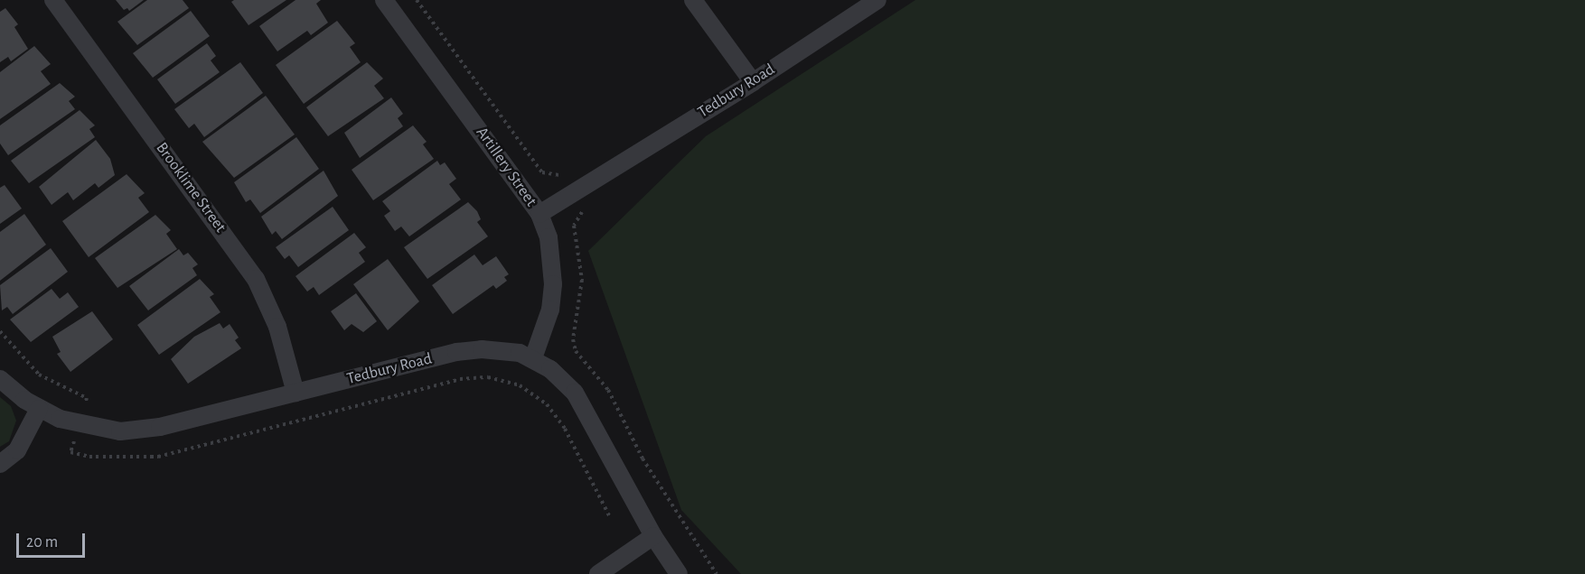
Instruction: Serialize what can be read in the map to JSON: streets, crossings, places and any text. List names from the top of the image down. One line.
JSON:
{"streets":{"street":["Tedbury Road","Artillery Street","Brooklime Street"]},"crossings":[["Tedbury Road","Artillery Street"],["Tedbury Road","Brooklime Street"]],"scale_bar":"20 m"}
